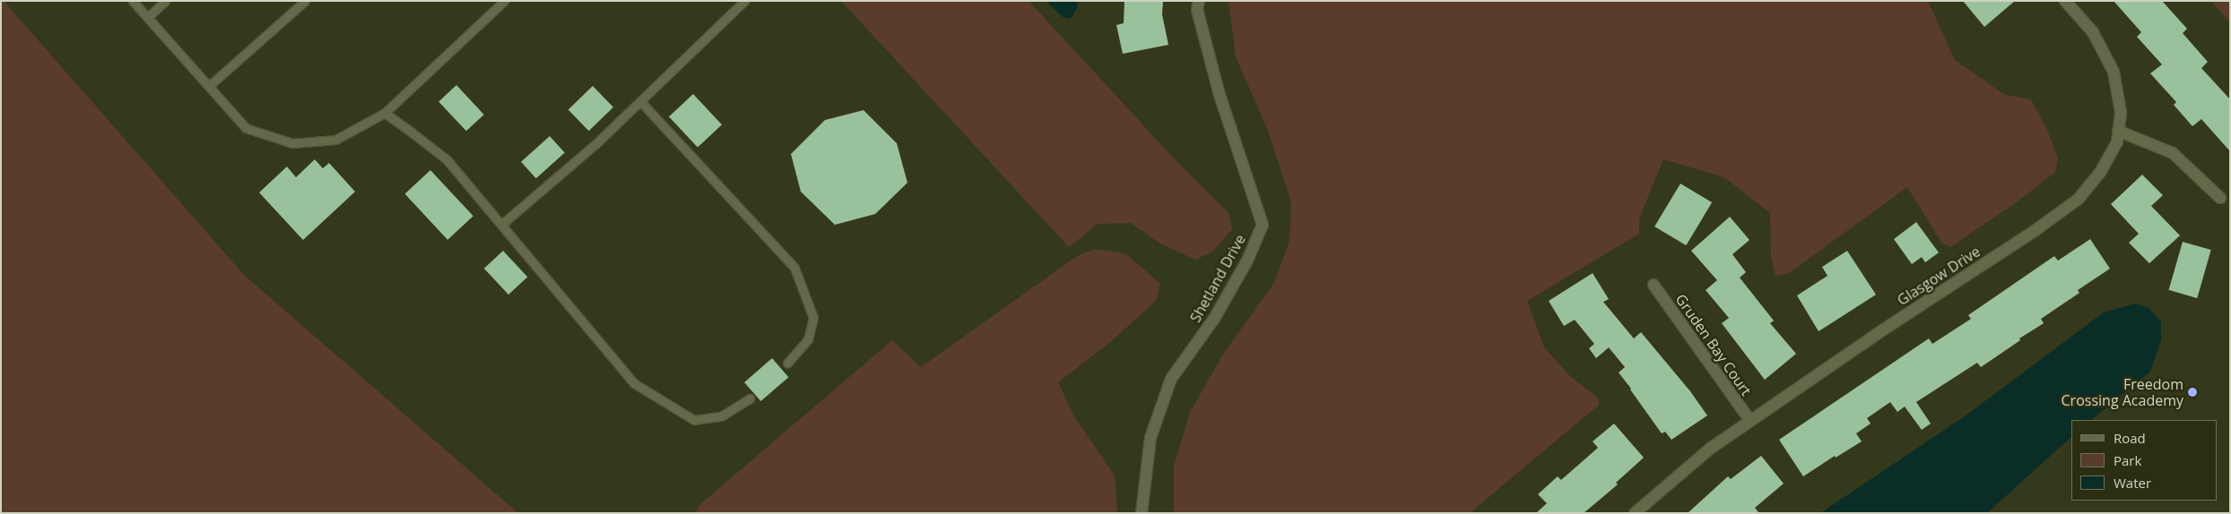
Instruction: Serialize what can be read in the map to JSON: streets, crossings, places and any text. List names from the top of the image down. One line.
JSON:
{"streets":{"street":["Glasgow Drive","Shetland Drive","Gruden Bay Court"]},"crossings":[["Glasgow Drive","Gruden Bay Court"]],"places":["Freedom Crossing Academy"],"legend":["Road","Park","Water"]}
